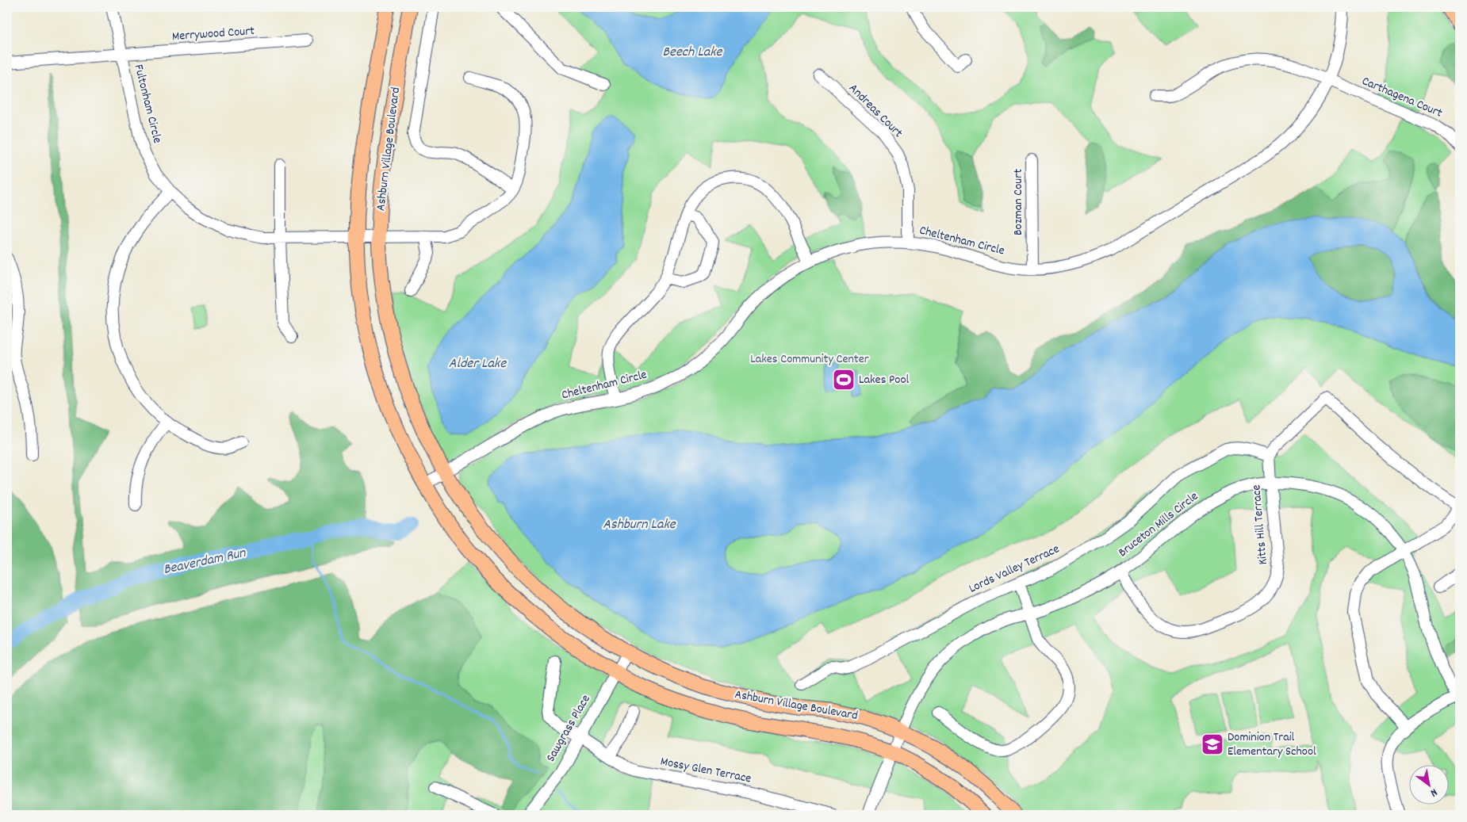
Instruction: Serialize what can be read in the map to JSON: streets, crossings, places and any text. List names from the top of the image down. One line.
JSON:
{"streets":{"main road":["Ashburn Village Boulevard"],"street":["Merrywood Court","Carthagena Court","Fultonham Circle","Andreas Court","Bozman Court","Cheltenham Circle","Bruceton Mills Circle","Kitts Hill Terrace","Lords Valley Terrace","Sawgrass Place","Mossy Glen Terrace"]},"crossings":[["Merrywood Court","Fultonham Circle"],["Carthagena Court","Cheltenham Circle"],["Fultonham Circle","Ashburn Village Boulevard"],["Andreas Court","Cheltenham Circle"],["Ashburn Village Boulevard","Cheltenham Circle"],["Ashburn Village Boulevard","Bruceton Mills Circle"],["Ashburn Village Boulevard","Sawgrass Place"],["Bozman Court","Cheltenham Circle"],["Bruceton Mills Circle","Kitts Hill Terrace"],["Kitts Hill Terrace","Lords Valley Terrace"],["Sawgrass Place","Mossy Glen Terrace"]],"water":["Beech Lake","Alder Lake","Ashburn Lake","Beaverdam Run"],"parks":["Lakes Community Center"],"places":{"sports":["Lakes Pool"],"school or university":["Dominion Trail Elementary School"]},"north":"bottom right"}
